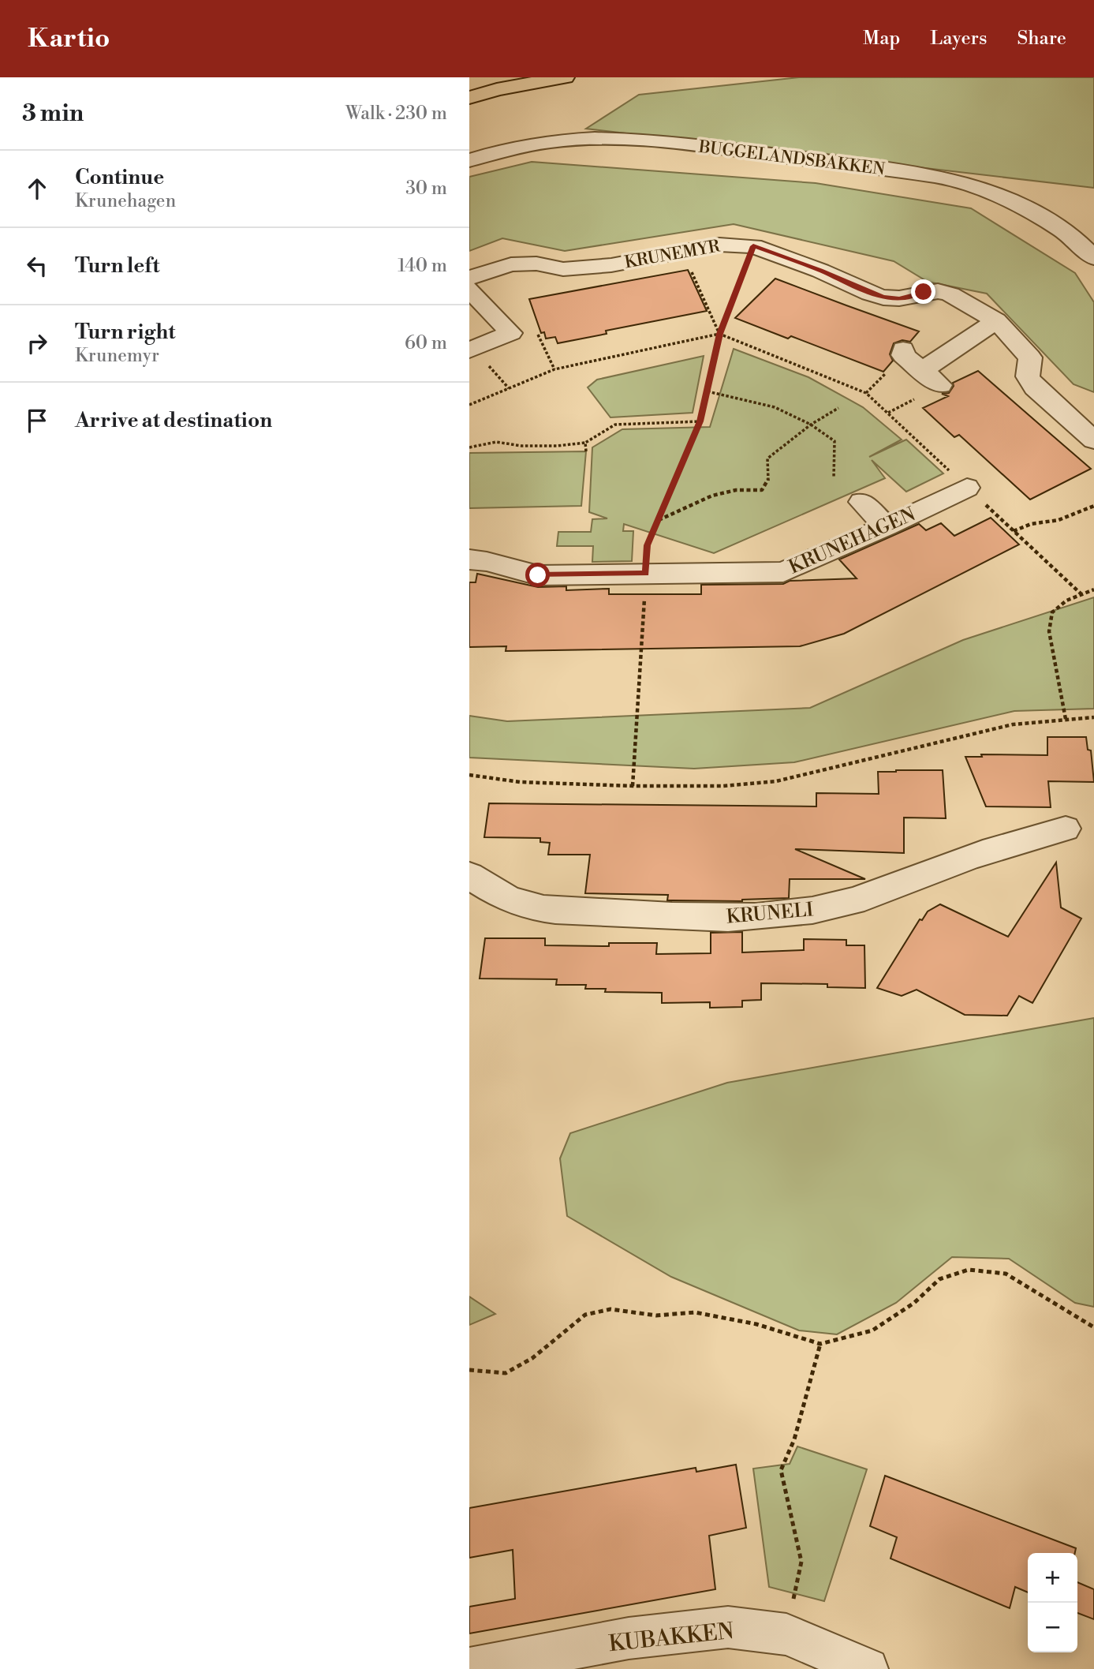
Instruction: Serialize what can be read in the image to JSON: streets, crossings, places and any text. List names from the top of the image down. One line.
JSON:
{"streets":{"street":["BUGGELANDSBAKKEN","KRUNEMYR","KRUNEHAGEN","KRUNELI","KUBAKKEN"]},"page":{"header":"Kartio","nav":["Map","Layers","Share"],"heading":["3 min","Walk · 230 m"],"list":[["Continue","Krunehagen","30 m"],["Turn left","140 m"],["Turn right","Krunemyr","60 m"],"Arrive at destination"],"map_buttons":["+","−"]}}
